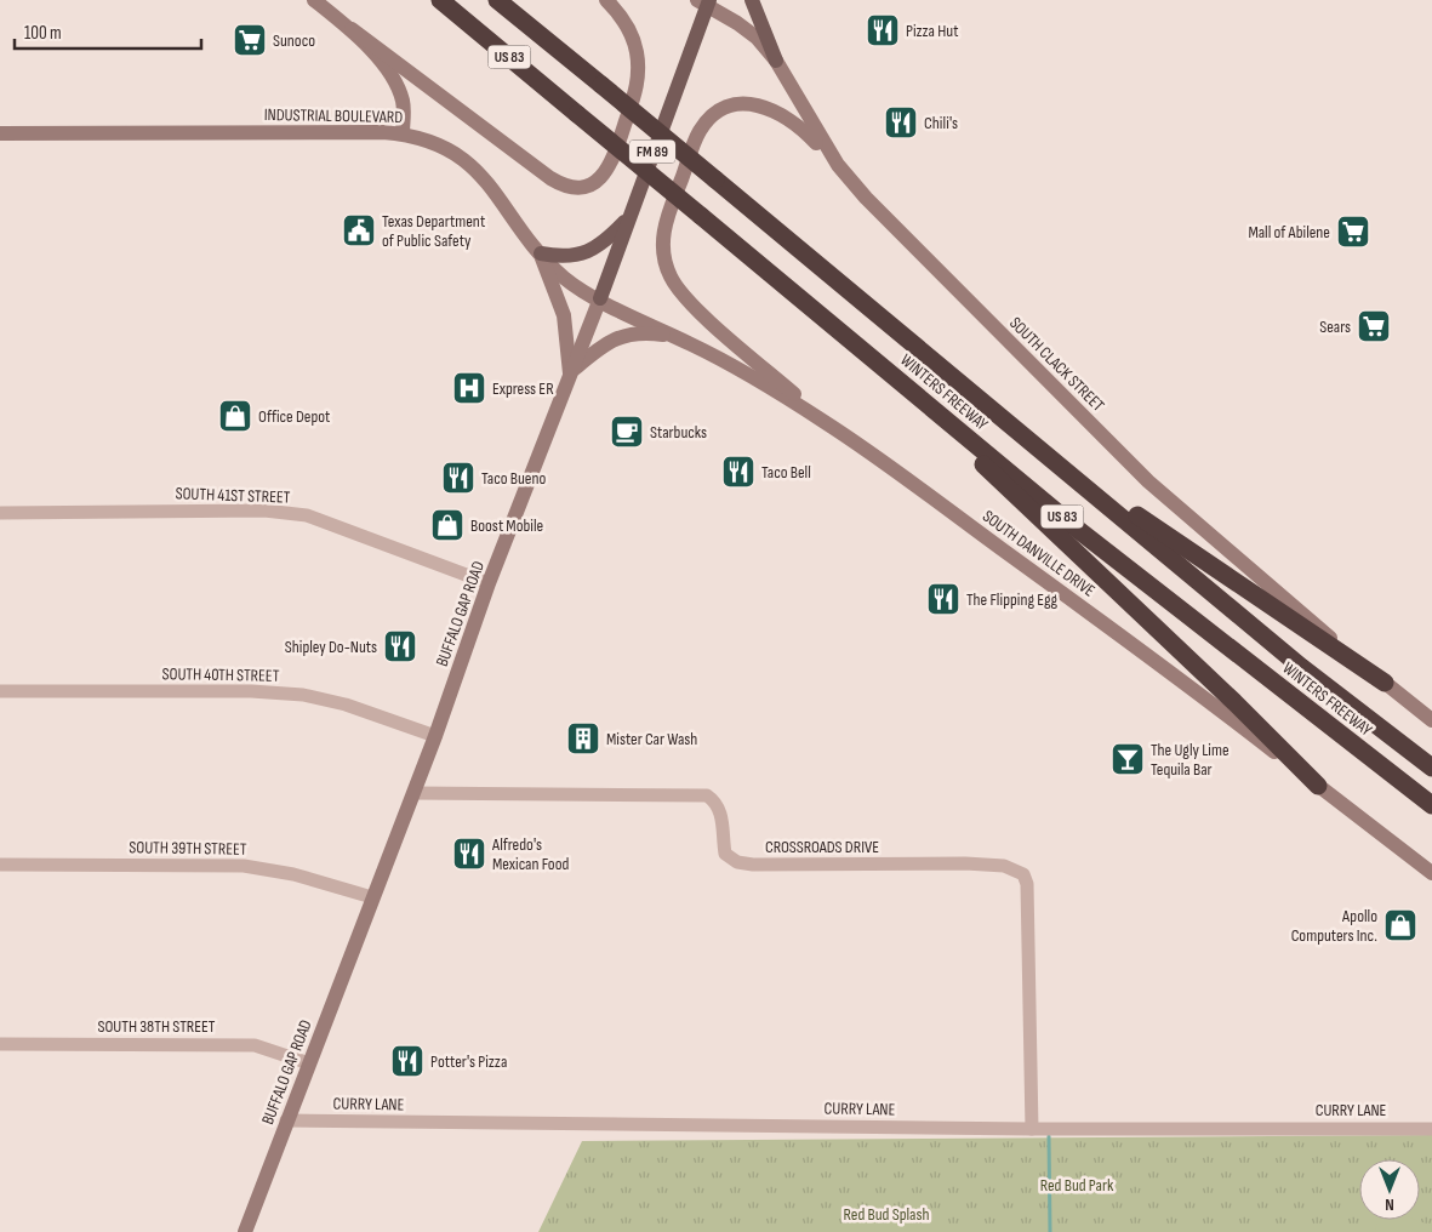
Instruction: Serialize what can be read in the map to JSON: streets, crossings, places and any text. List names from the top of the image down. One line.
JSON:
{"streets":{"highway":["US 83","WINTERS FREEWAY"],"main road":["INDUSTRIAL BOULEVARD","FM 89","SOUTH CLACK STREET","SOUTH DANVILLE DRIVE","BUFFALO GAP ROAD"],"street":["SOUTH 41ST STREET","SOUTH 40TH STREET","CROSSROADS DRIVE","SOUTH 39TH STREET","SOUTH 38TH STREET","CURRY LANE"]},"crossings":[["INDUSTRIAL BOULEVARD","SOUTH DANVILLE DRIVE"],["INDUSTRIAL BOULEVARD","BUFFALO GAP ROAD"],["SOUTH CLACK STREET","BUFFALO GAP ROAD"],["SOUTH 41ST STREET","BUFFALO GAP ROAD"],["SOUTH DANVILLE DRIVE","BUFFALO GAP ROAD"],["BUFFALO GAP ROAD","SOUTH 40TH STREET"],["BUFFALO GAP ROAD","CROSSROADS DRIVE"],["BUFFALO GAP ROAD","SOUTH 39TH STREET"],["BUFFALO GAP ROAD","SOUTH 38TH STREET"],["BUFFALO GAP ROAD","CURRY LANE"],["CROSSROADS DRIVE","CURRY LANE"]],"parks":["Red Bud Park","Red Bud Splash"],"places":{"restaurant":["Pizza Hut","Chili's","Taco Bell","Taco Bueno","The Flipping Egg","Shipley Do-Nuts","Alfredo's Mexican Food","Potter's Pizza"],"supermarket":["Sunoco","Mall of Abilene","Sears"],"public building":["Texas Department of Public Safety"],"hospital":["Express ER"],"shop":["Office Depot","Boost Mobile","Apollo Computers Inc."],"cafe":["Starbucks"],"building":["Mister Car Wash"],"bar":["The Ugly Lime Tequila Bar"]},"scale_bar":"100 m","north":"bottom"}
